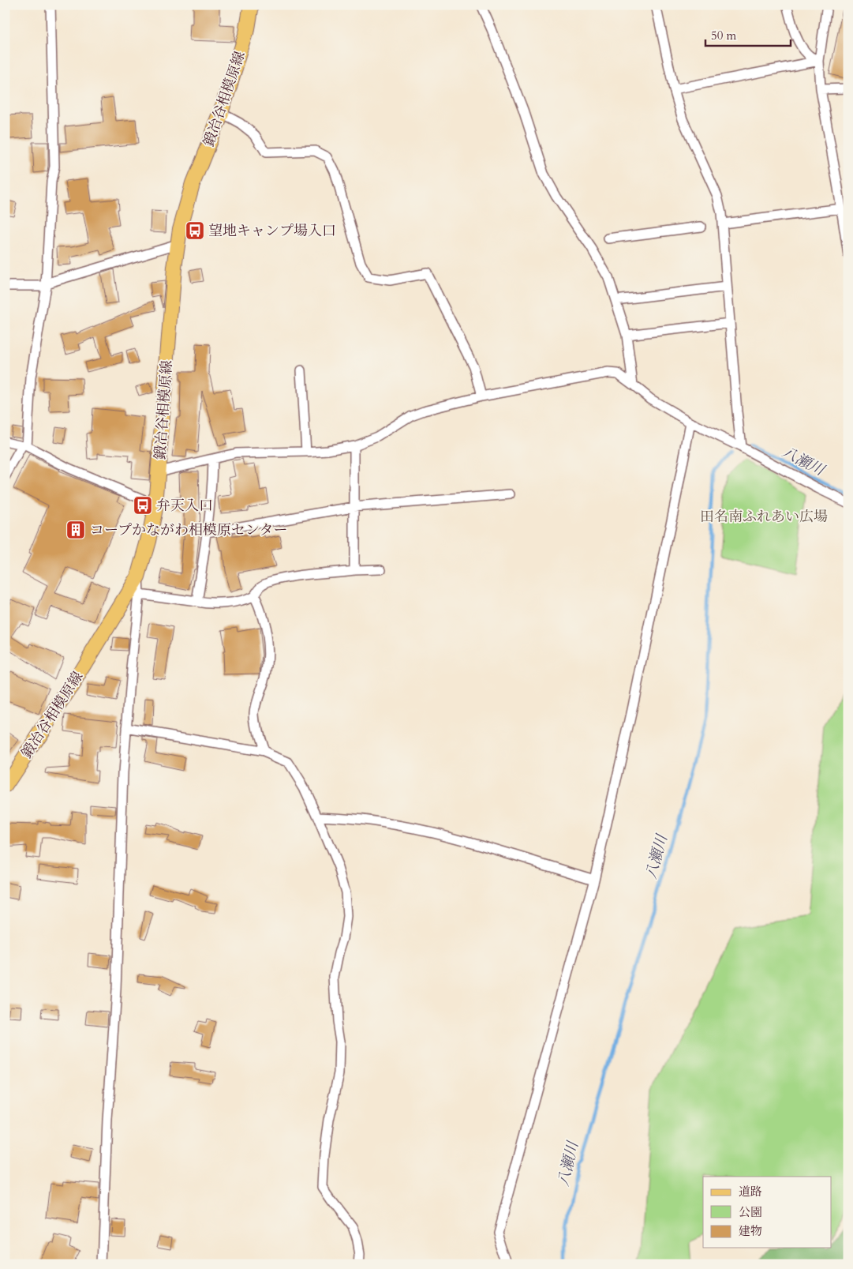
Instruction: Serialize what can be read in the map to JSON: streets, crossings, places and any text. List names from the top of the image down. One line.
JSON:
{"streets":{"main road":["鍛冶谷相模原線"]},"water":["八瀬川"],"parks":["田名南ふれあい広場"],"places":{"bus stop":["望地キャンプ場入口","弁天入口"],"building":["コープかながわ相模原センター"]},"legend":["道路","公園","建物"],"scale_bar":"50 m"}
